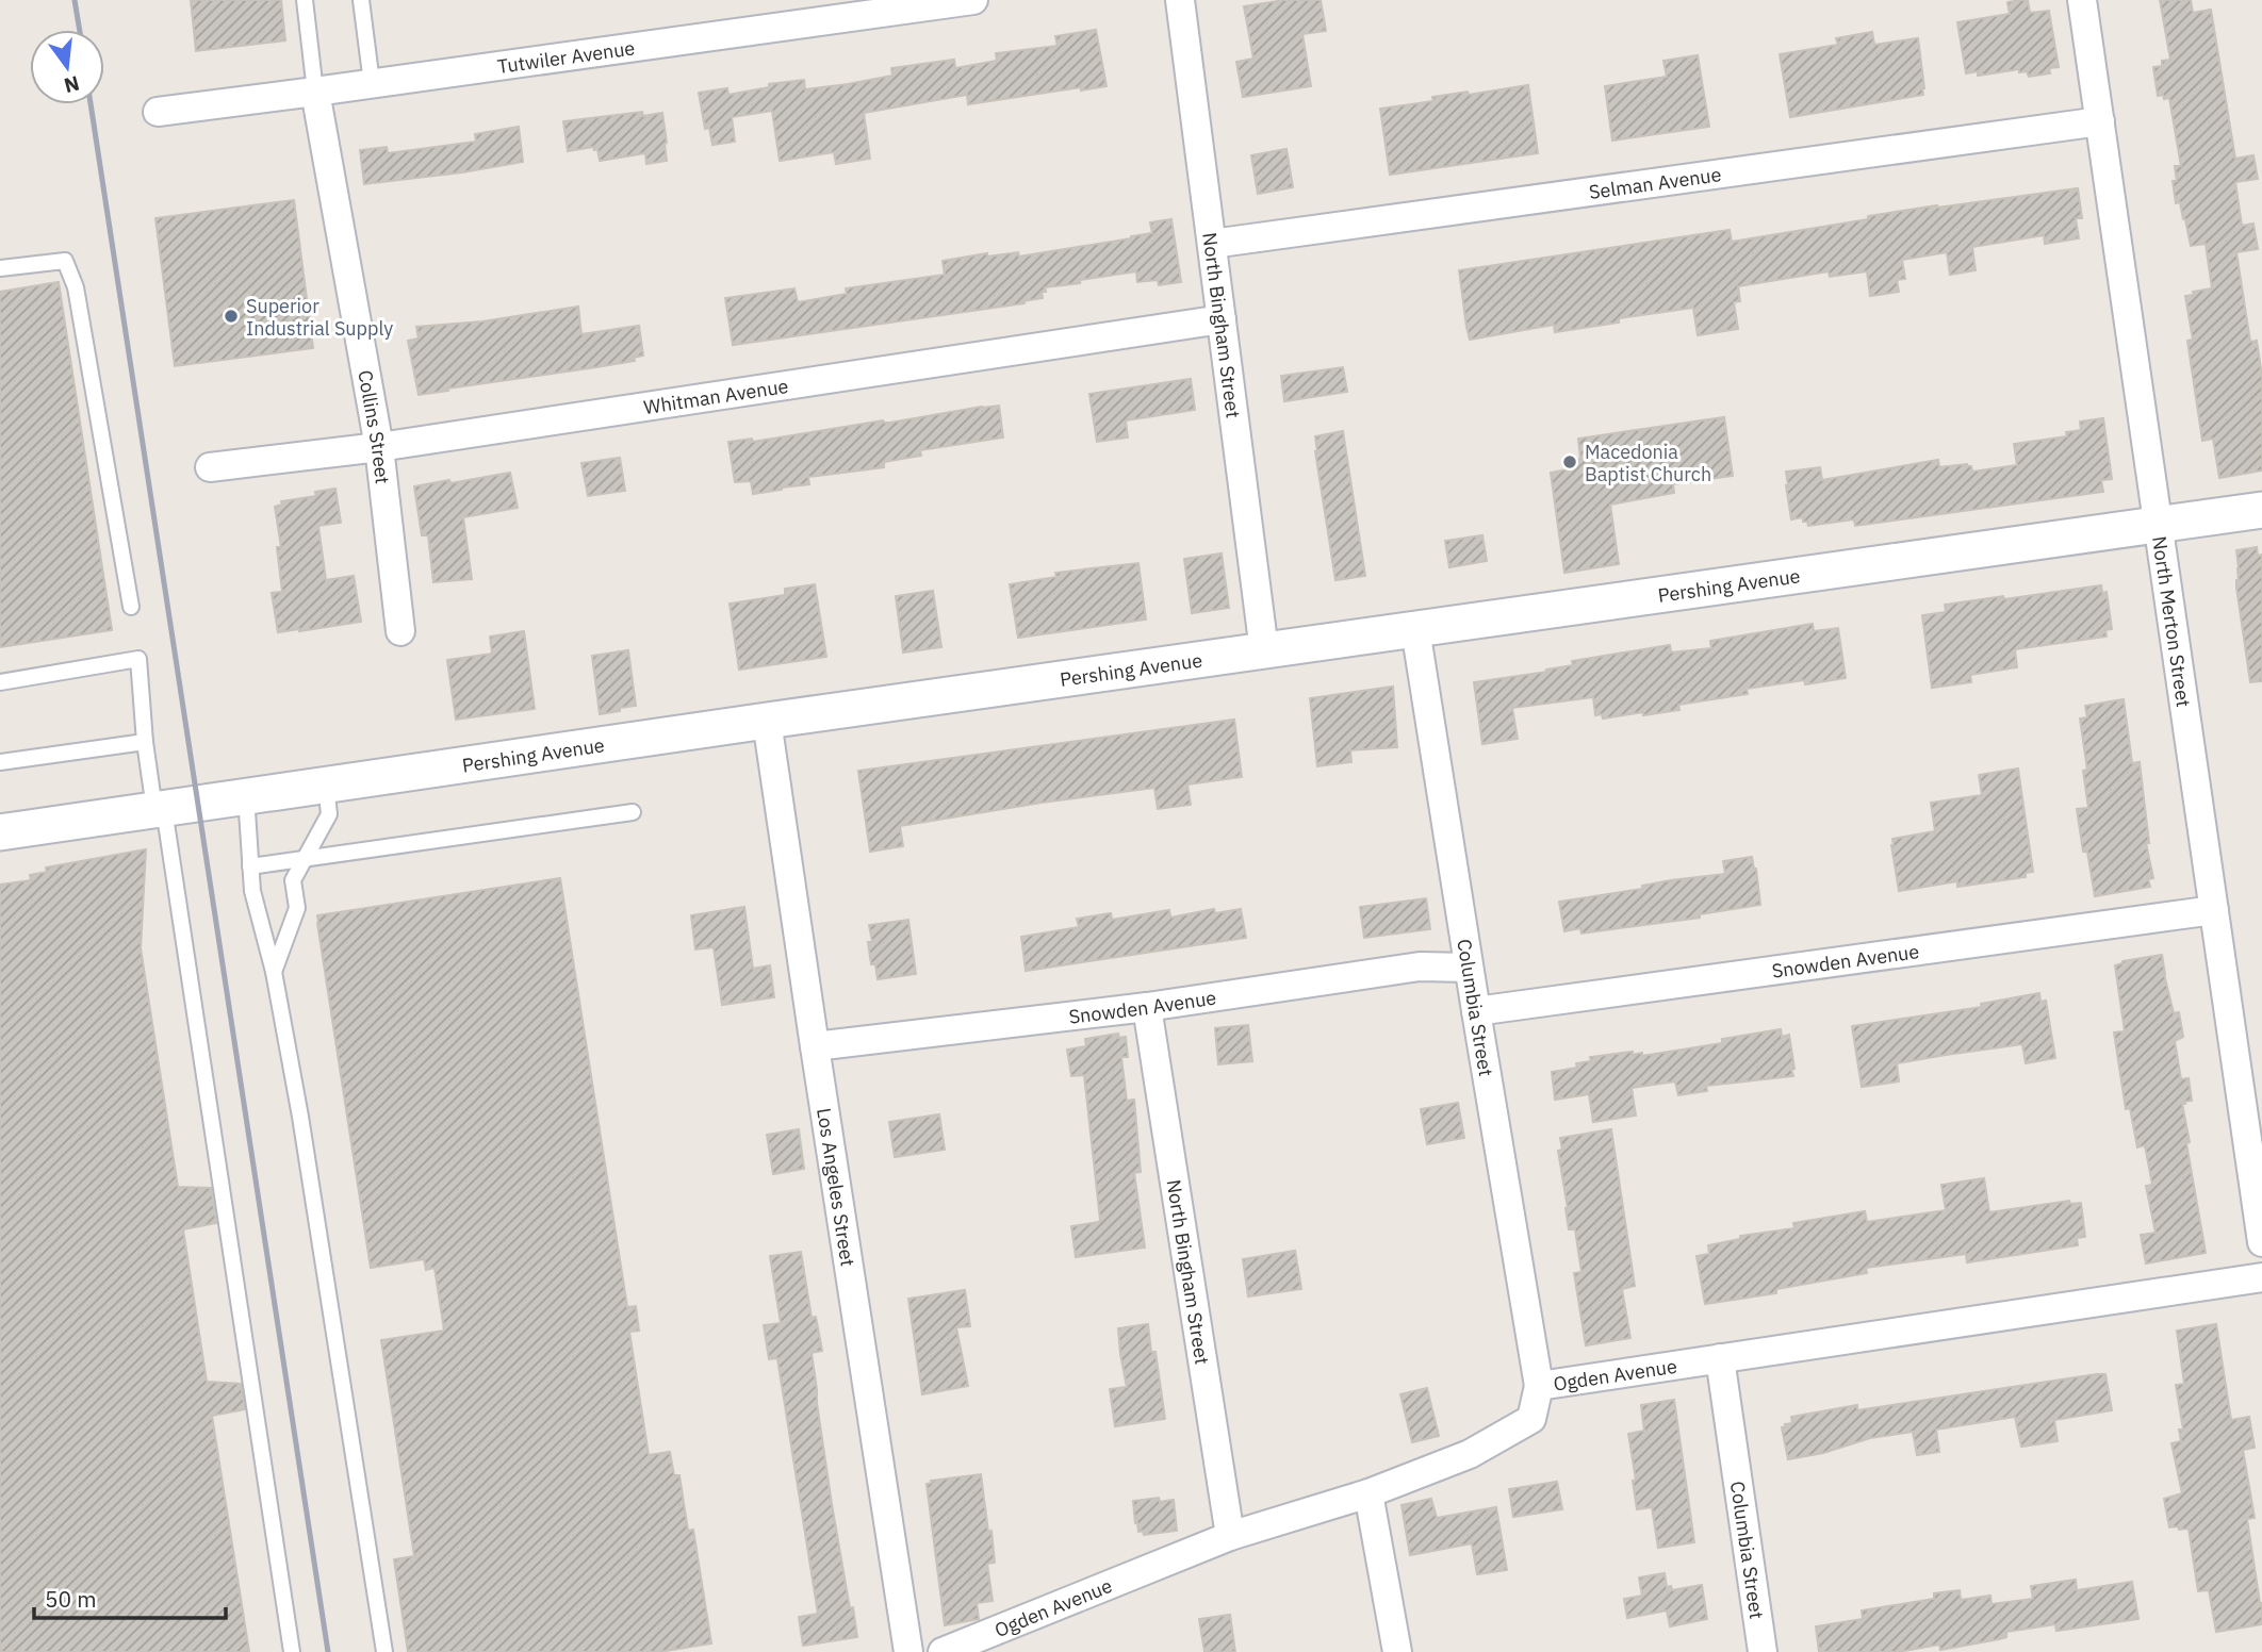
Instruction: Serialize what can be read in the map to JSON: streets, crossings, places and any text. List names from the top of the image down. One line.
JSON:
{"streets":{"street":["Tutwiler Avenue","Selman Avenue","North Bingham Street","Whitman Avenue","Collins Street","Pershing Avenue","North Merton Street","Snowden Avenue","Columbia Street","Los Angeles Street","Ogden Avenue"]},"crossings":[["Tutwiler Avenue","Collins Street"],["Selman Avenue","North Bingham Street"],["Selman Avenue","North Merton Street"],["North Bingham Street","Whitman Avenue"],["North Bingham Street","Pershing Avenue"],["North Bingham Street","Snowden Avenue"],["North Bingham Street","Ogden Avenue"],["Whitman Avenue","Collins Street"],["Pershing Avenue","North Merton Street"],["Pershing Avenue","Columbia Street"],["Pershing Avenue","Los Angeles Street"],["North Merton Street","Snowden Avenue"],["Snowden Avenue","Columbia Street"],["Snowden Avenue","Los Angeles Street"],["Columbia Street","Ogden Avenue"]],"places":["Superior Industrial Supply","Macedonia Baptist Church"],"scale_bar":"50 m","north":"bottom"}
